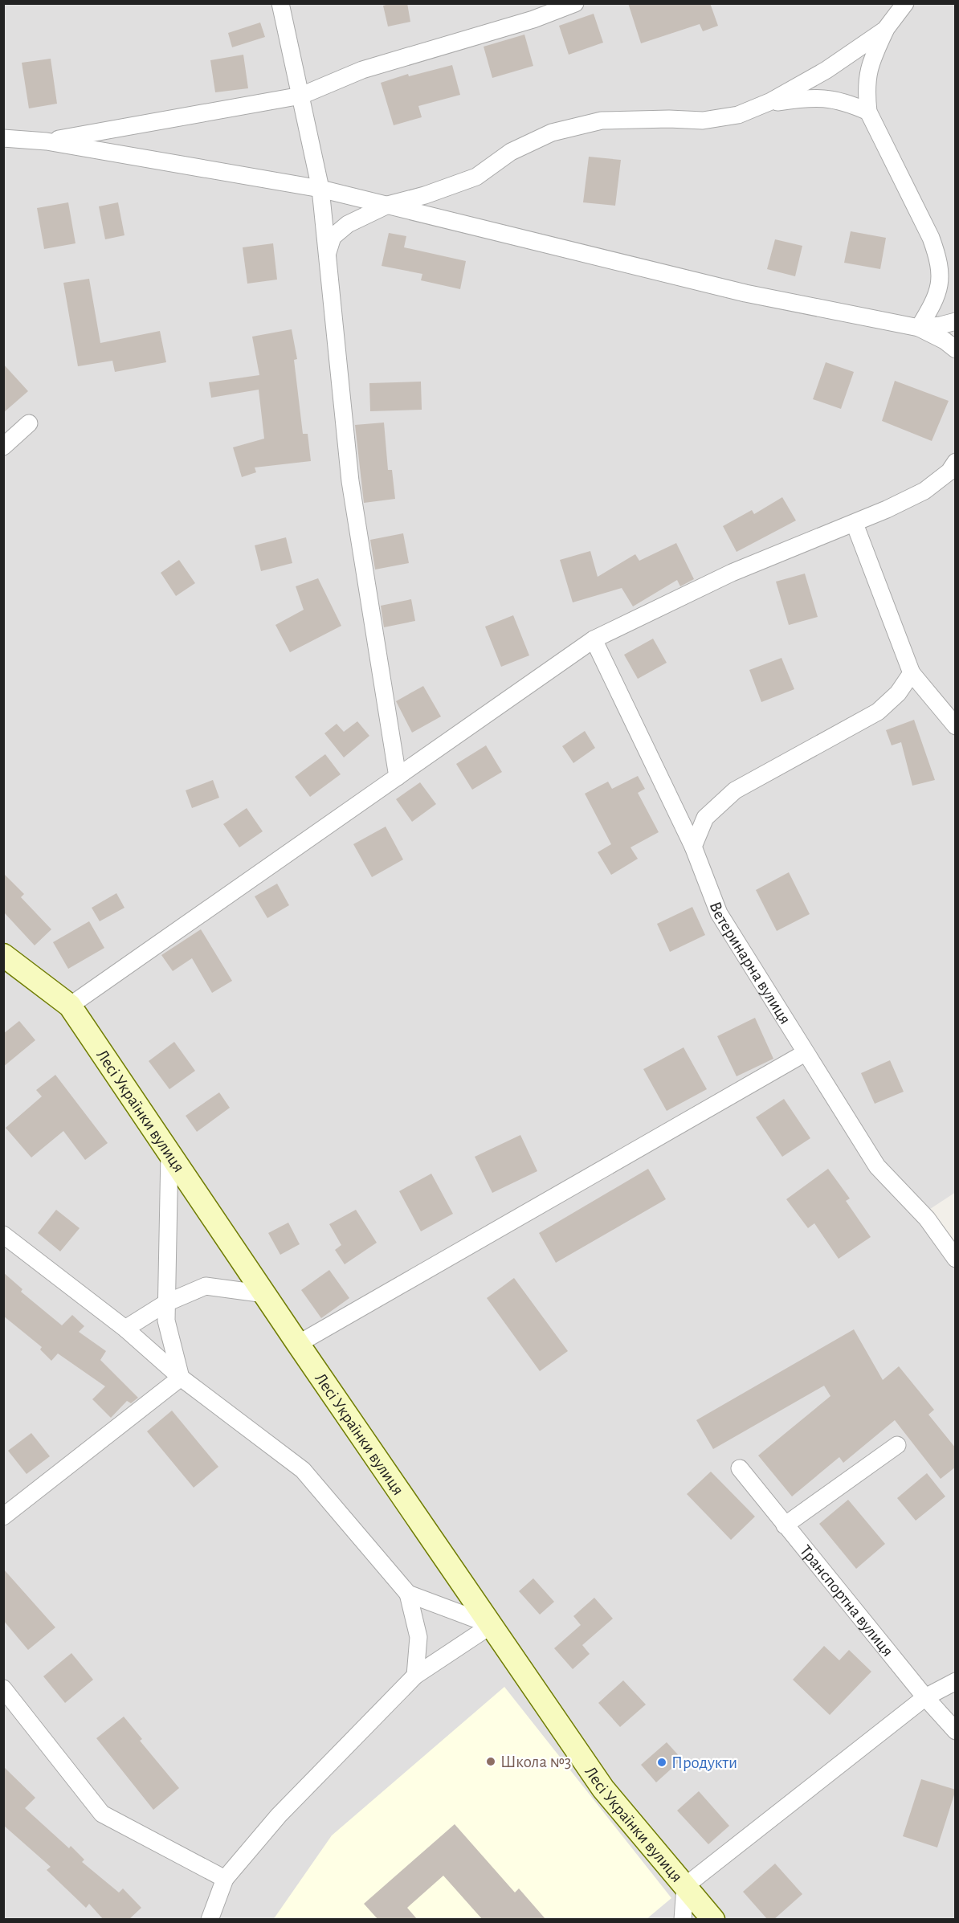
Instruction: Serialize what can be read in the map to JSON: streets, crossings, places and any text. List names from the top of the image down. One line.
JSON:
{"streets":{"street":["Ветеринарна вулиця","Лесі Українки вулиця","Транспортна вулиця"]},"places":["Школа №3","Продукти"]}
